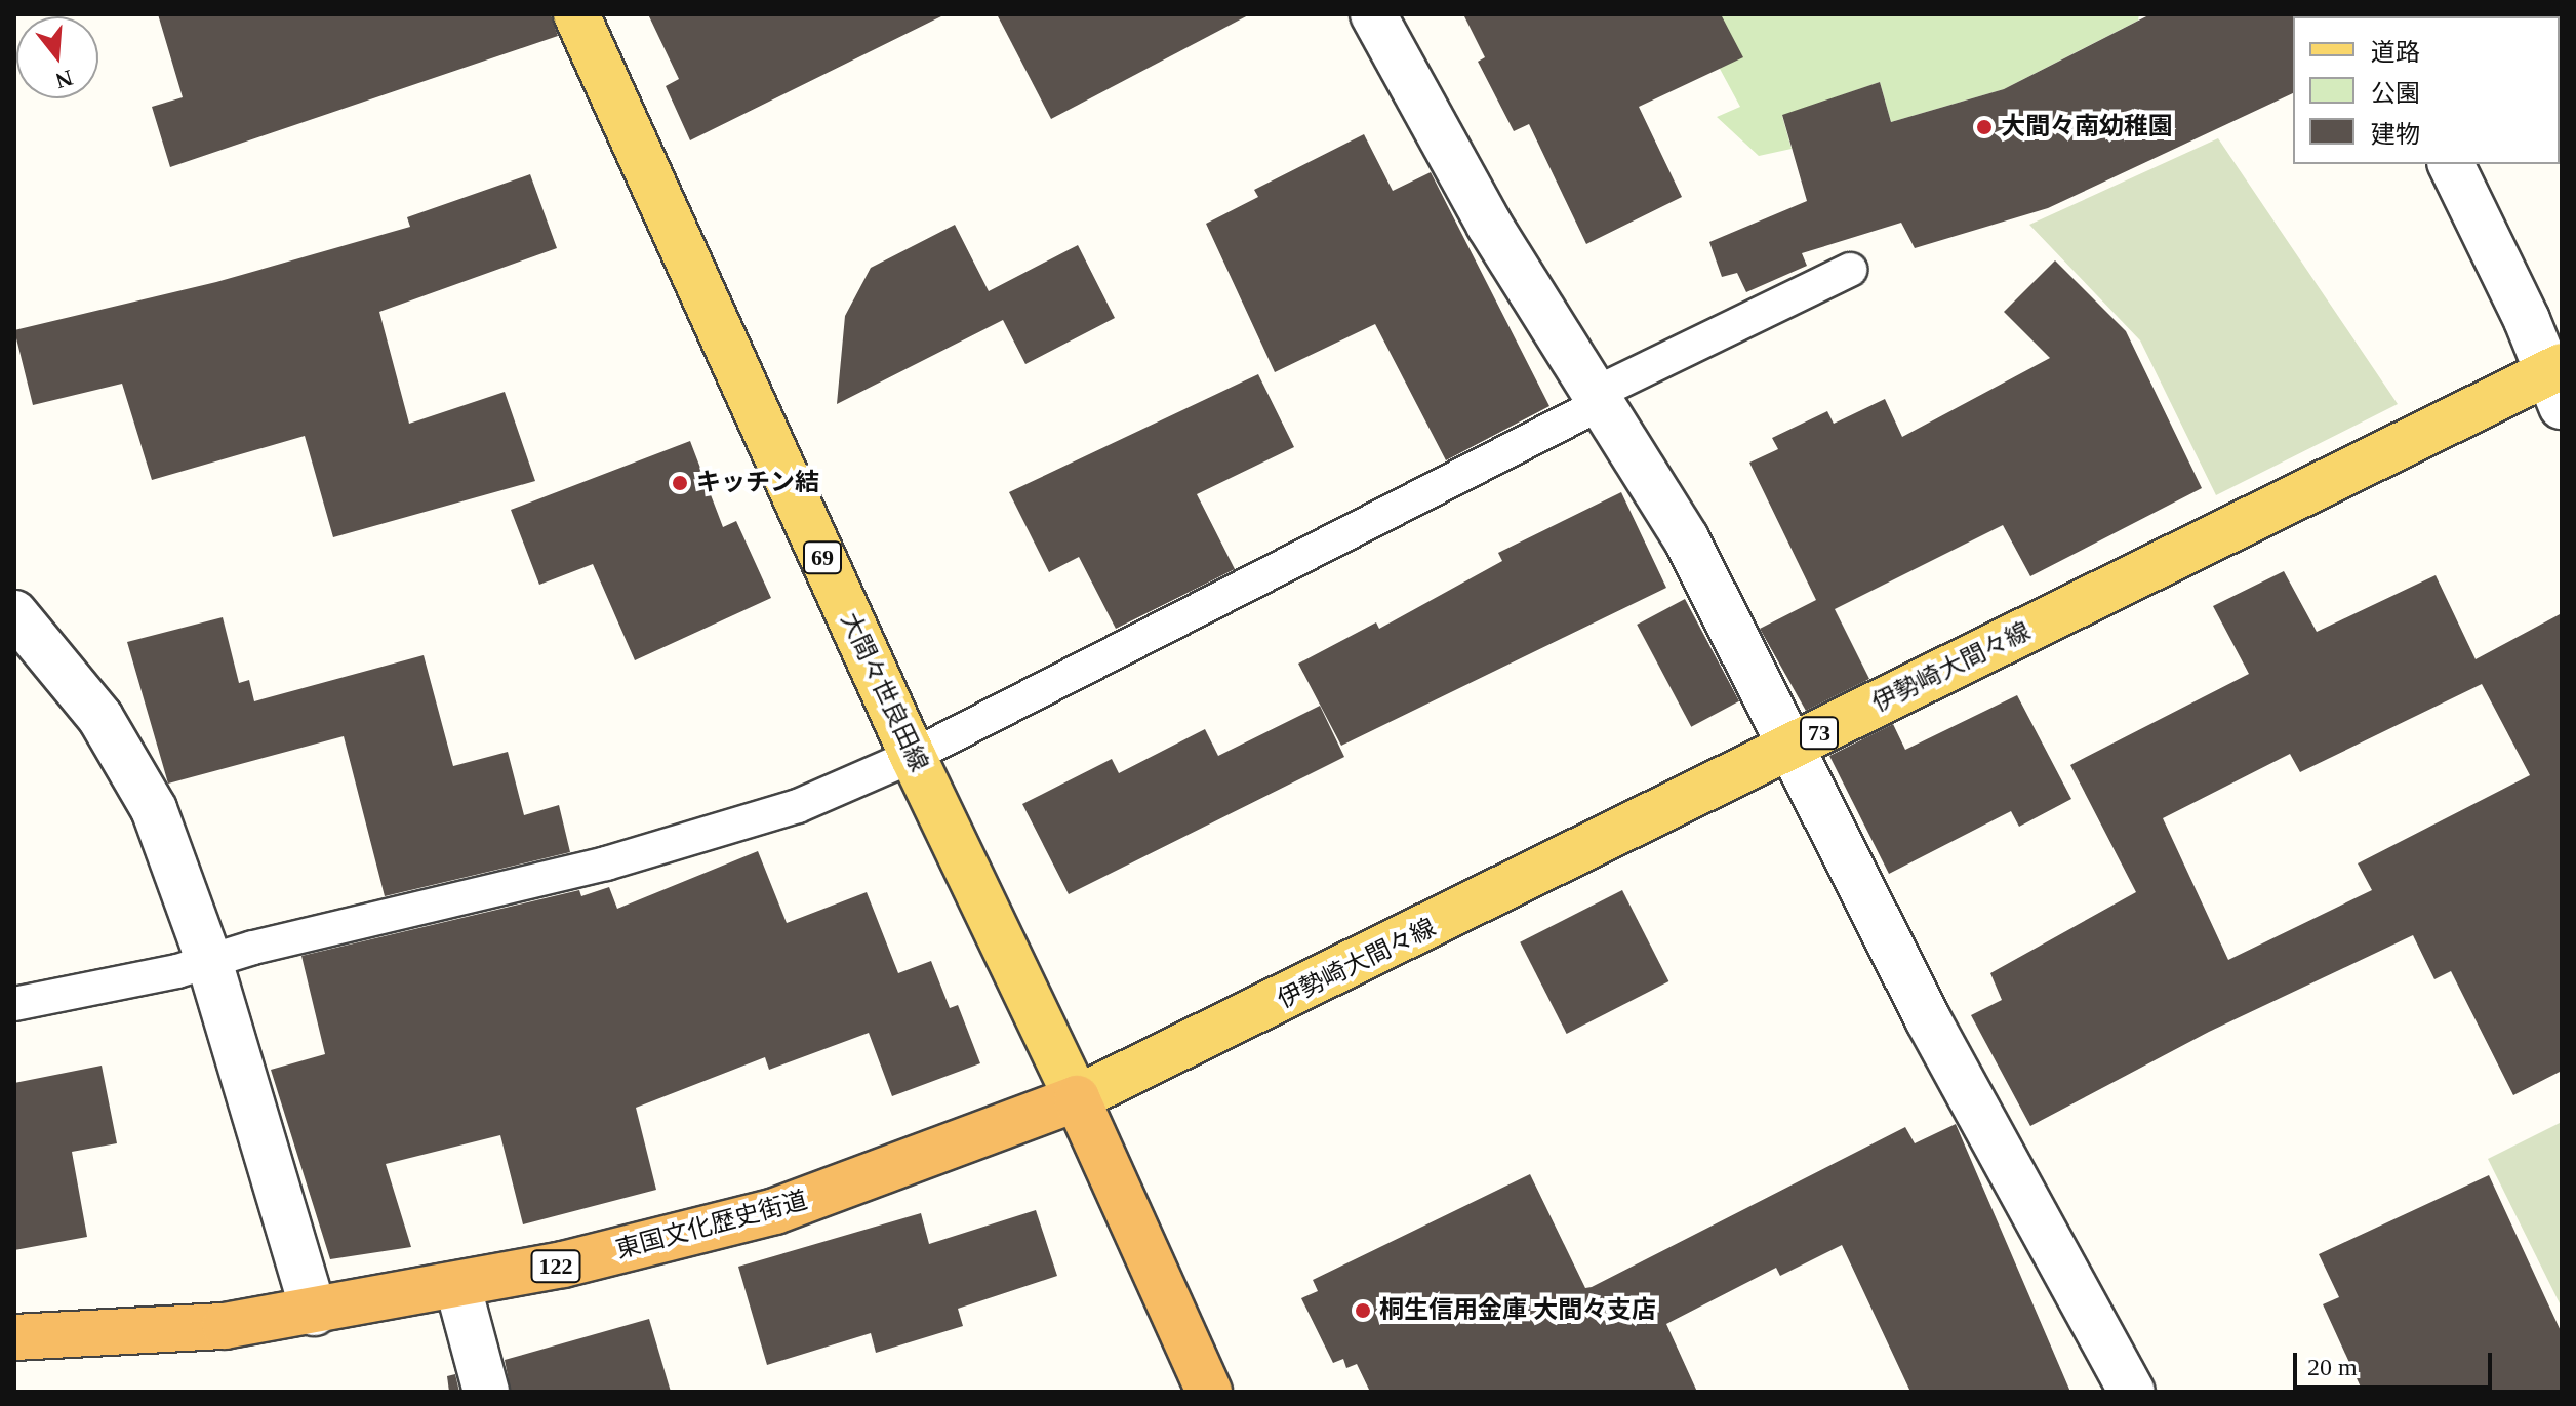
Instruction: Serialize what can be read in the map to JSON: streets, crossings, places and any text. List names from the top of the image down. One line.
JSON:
{"streets":{"highway":["東国文化歴史街道","122"],"main road":["69","伊勢崎大間々線","大間々世良田線","73"]},"crossings":[["伊勢崎大間々線","大間々世良田線"],["伊勢崎大間々線","東国文化歴史街道"],["大間々世良田線","東国文化歴史街道"]],"places":["大間々南幼稚園","キッチン結","桐生信用金庫 大間々支店"],"legend":["道路","公園","建物"],"scale_bar":"20 m","north":"bottom"}
